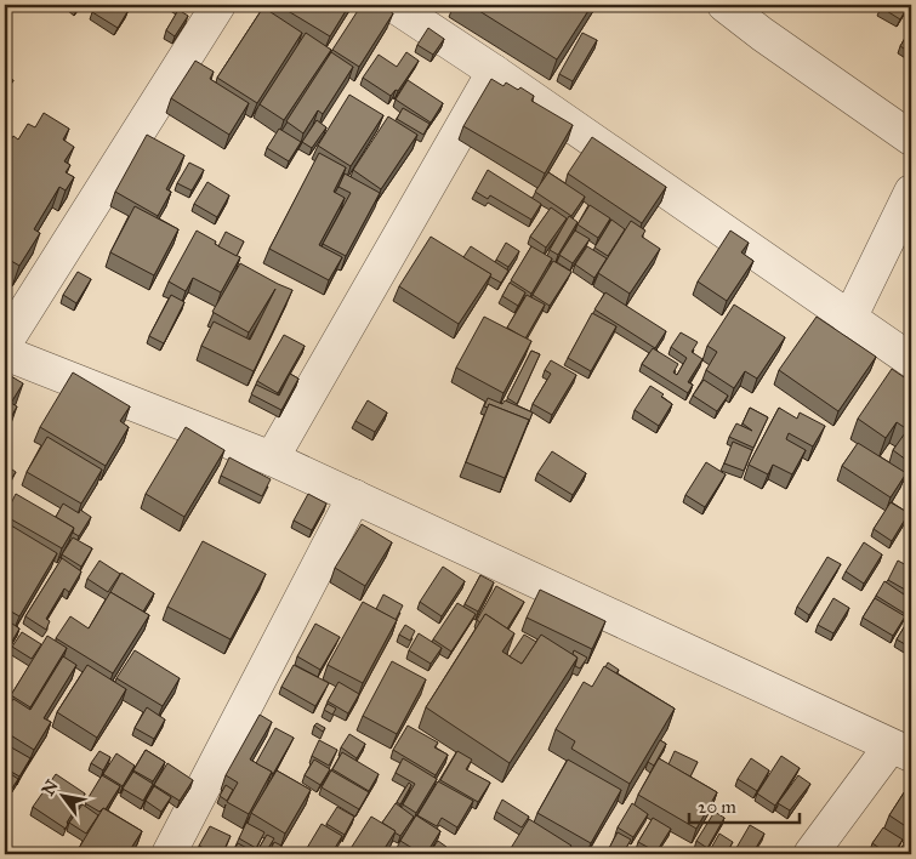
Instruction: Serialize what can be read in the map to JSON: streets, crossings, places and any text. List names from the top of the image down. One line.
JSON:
{"scale_bar":"20 m","north":"top left"}
